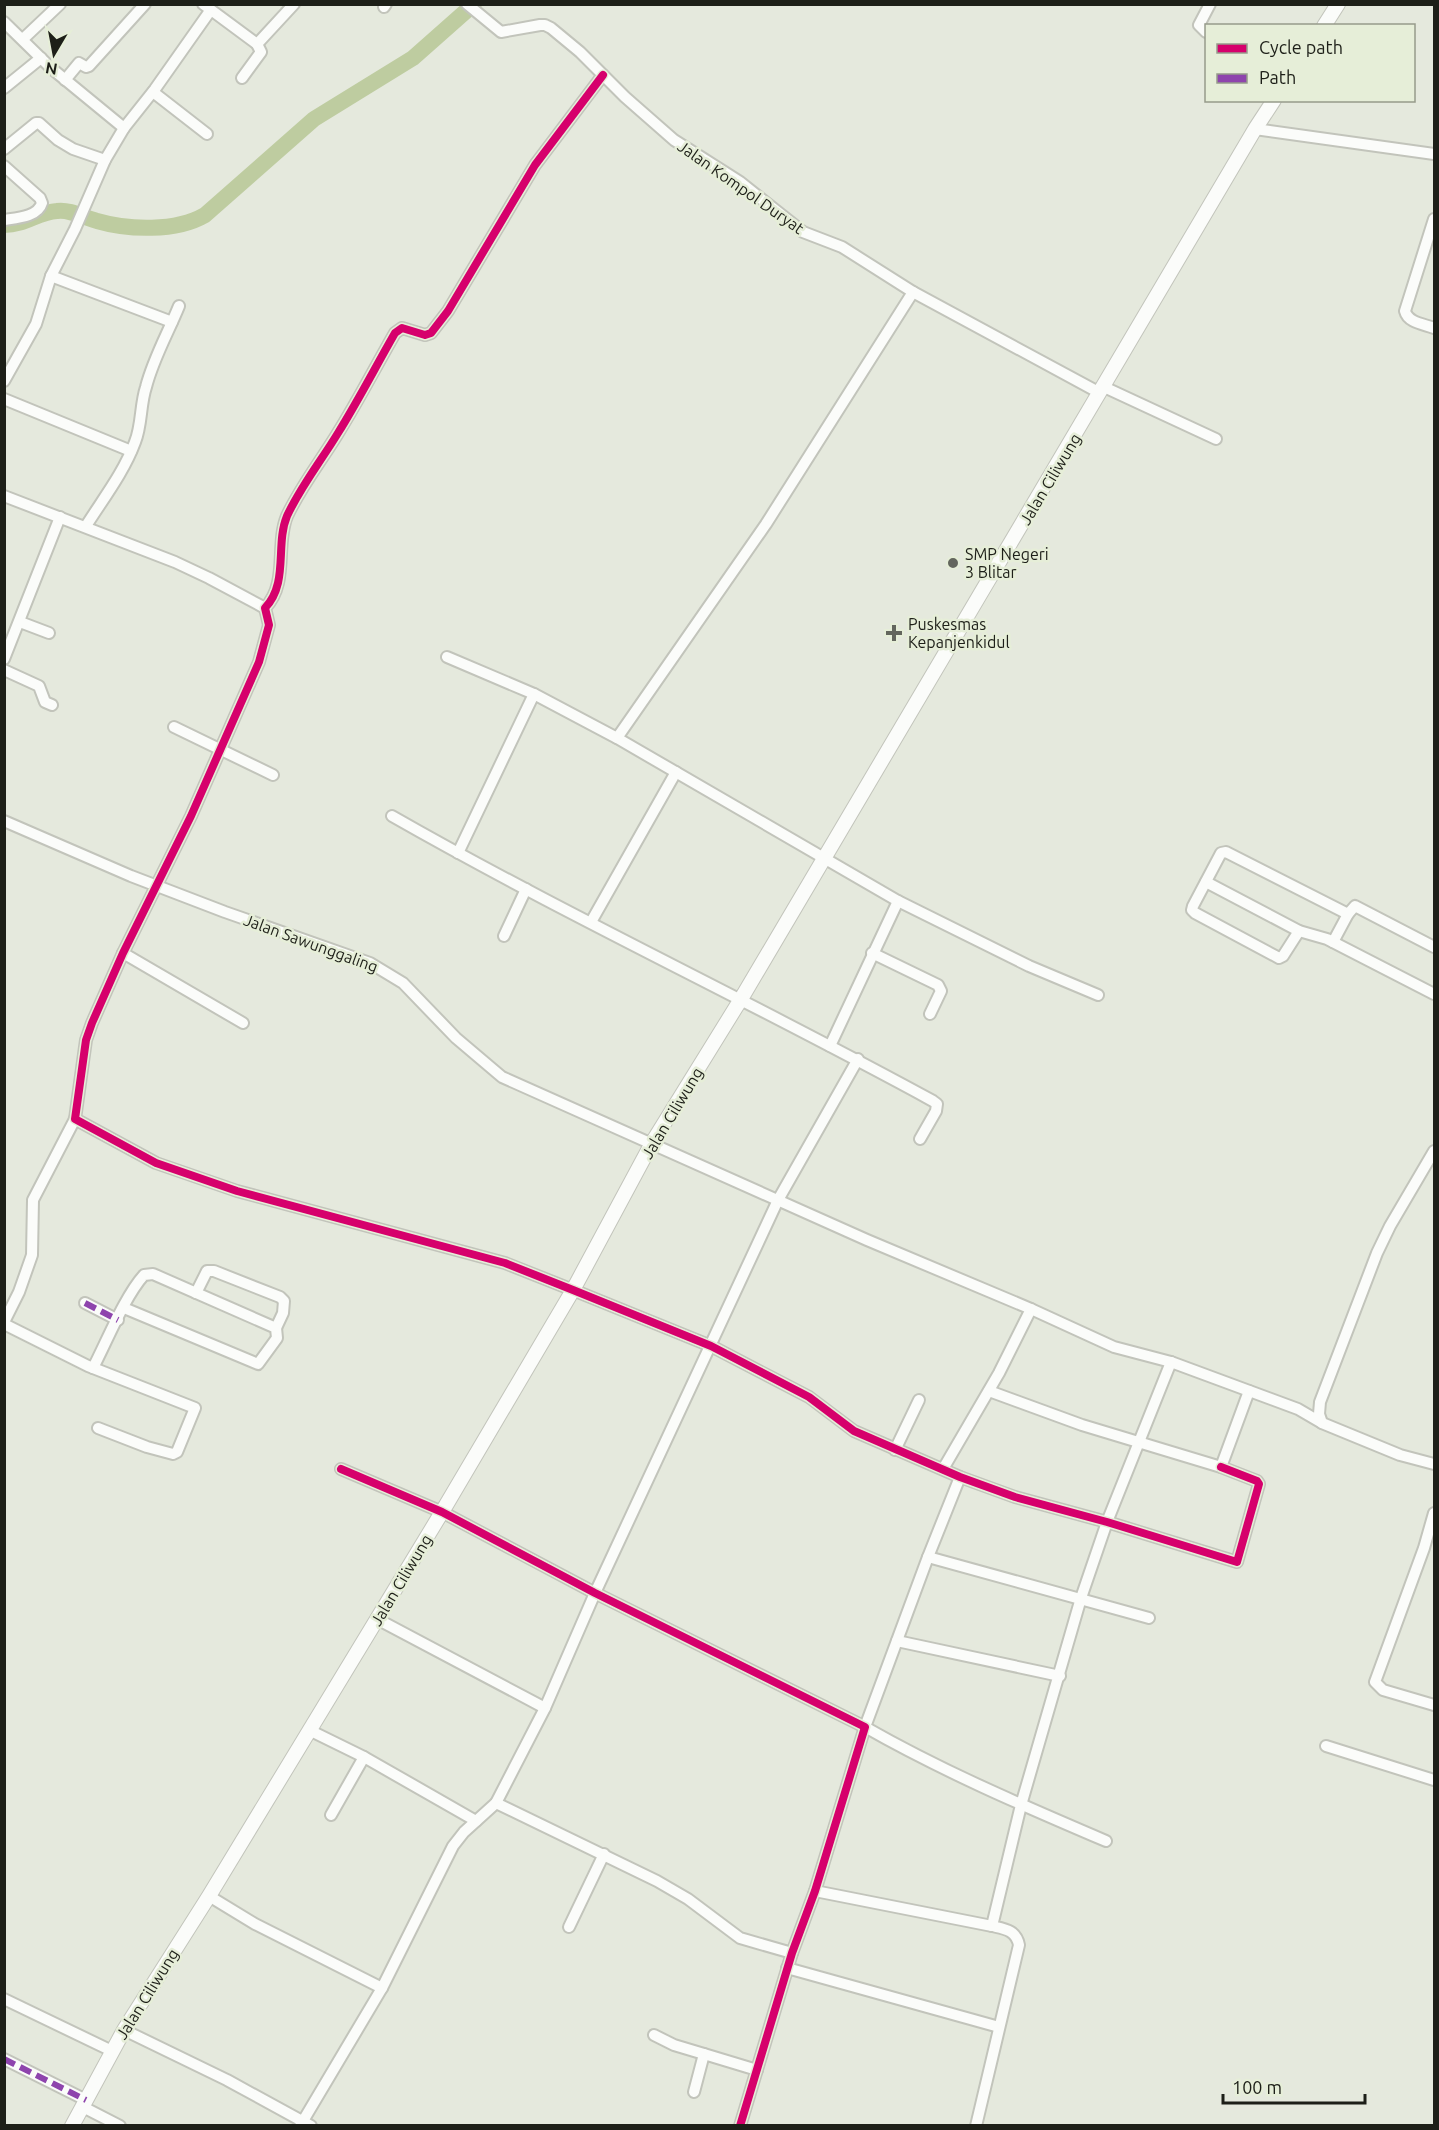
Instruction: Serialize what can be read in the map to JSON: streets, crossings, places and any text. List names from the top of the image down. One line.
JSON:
{"streets":{"main road":["Jalan Ciliwung"],"street":["Jalan Kompol Duryat","Jalan Sawunggaling"]},"crossings":[["Jalan Kompol Duryat","Jalan Ciliwung"],["Jalan Ciliwung","Jalan Sawunggaling"]],"places":{"other":["SMP Negeri 3 Blitar"],"health":["Puskesmas Kepanjenkidul"]},"legend":["Cycle path","Path"],"scale_bar":"100 m","north":"bottom"}
